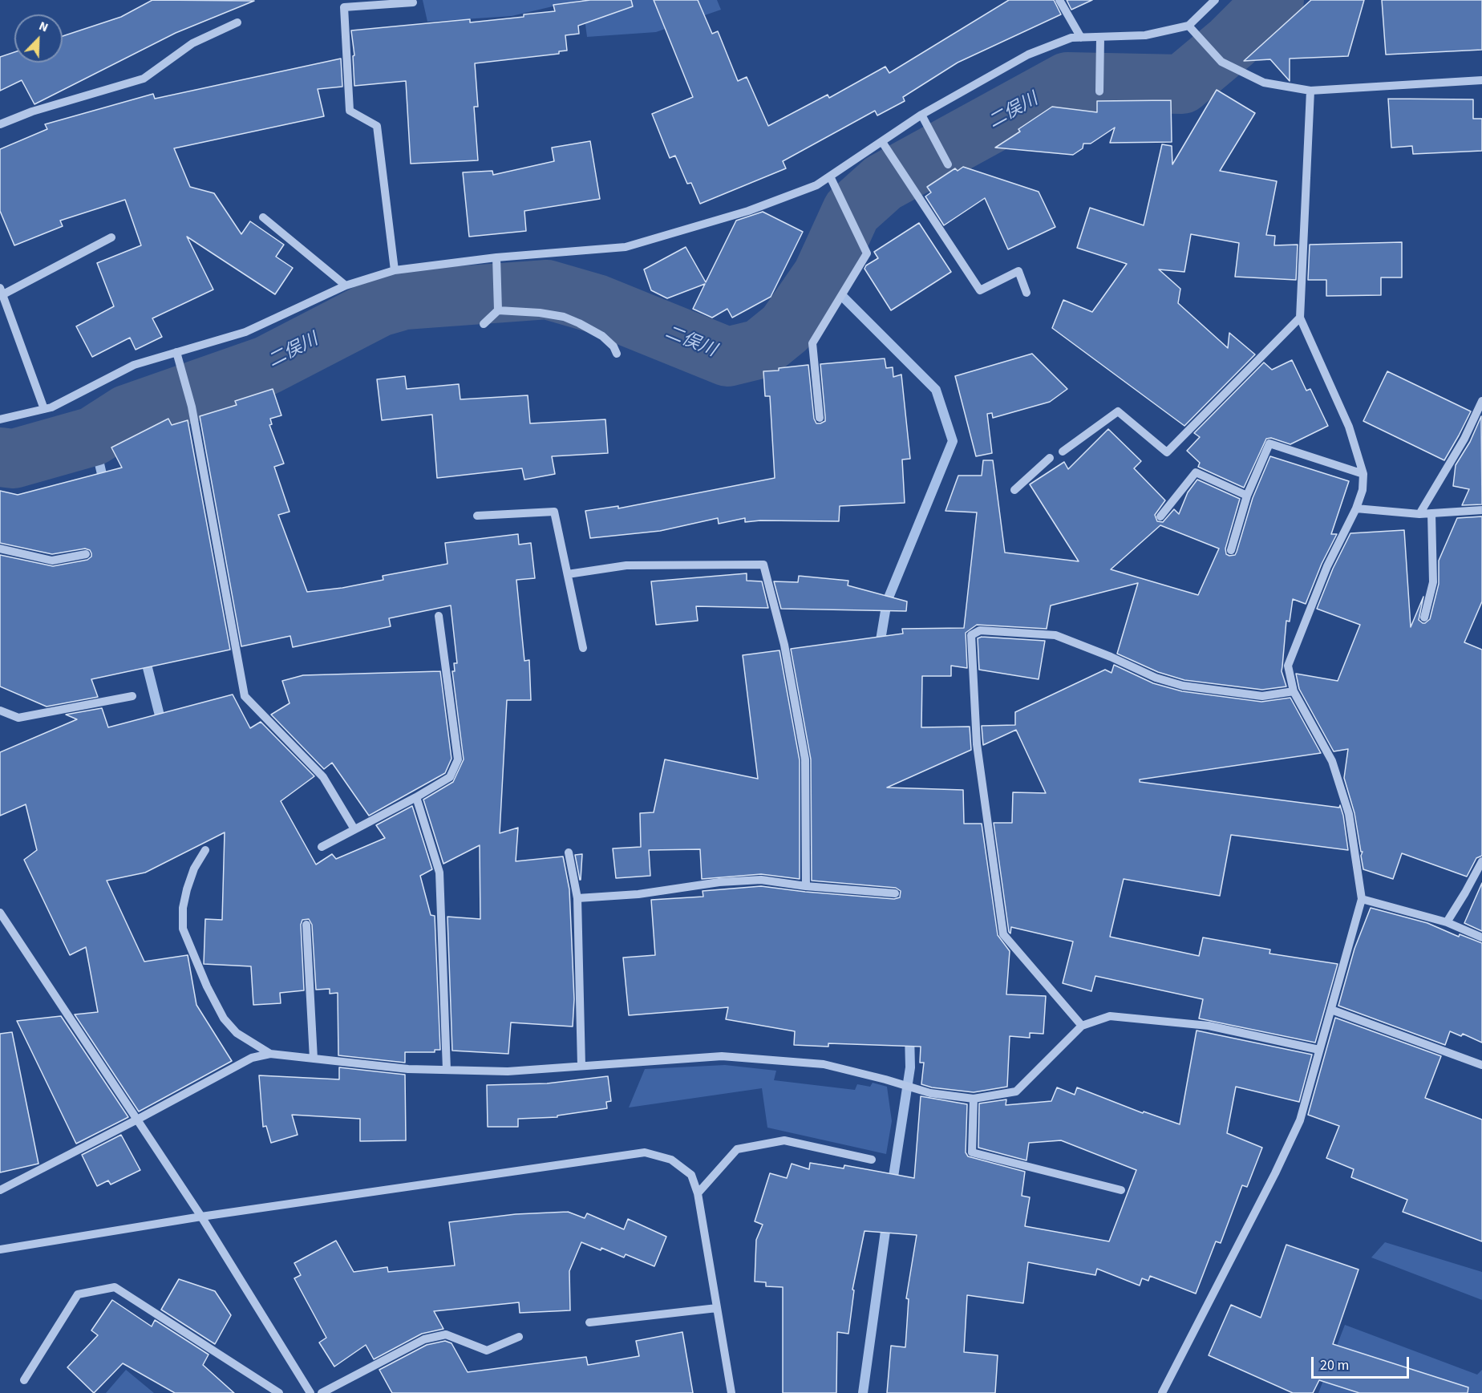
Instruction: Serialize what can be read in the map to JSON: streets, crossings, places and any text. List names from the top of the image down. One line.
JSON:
{"water":["二俣川"],"scale_bar":"20 m","north":"top right"}
